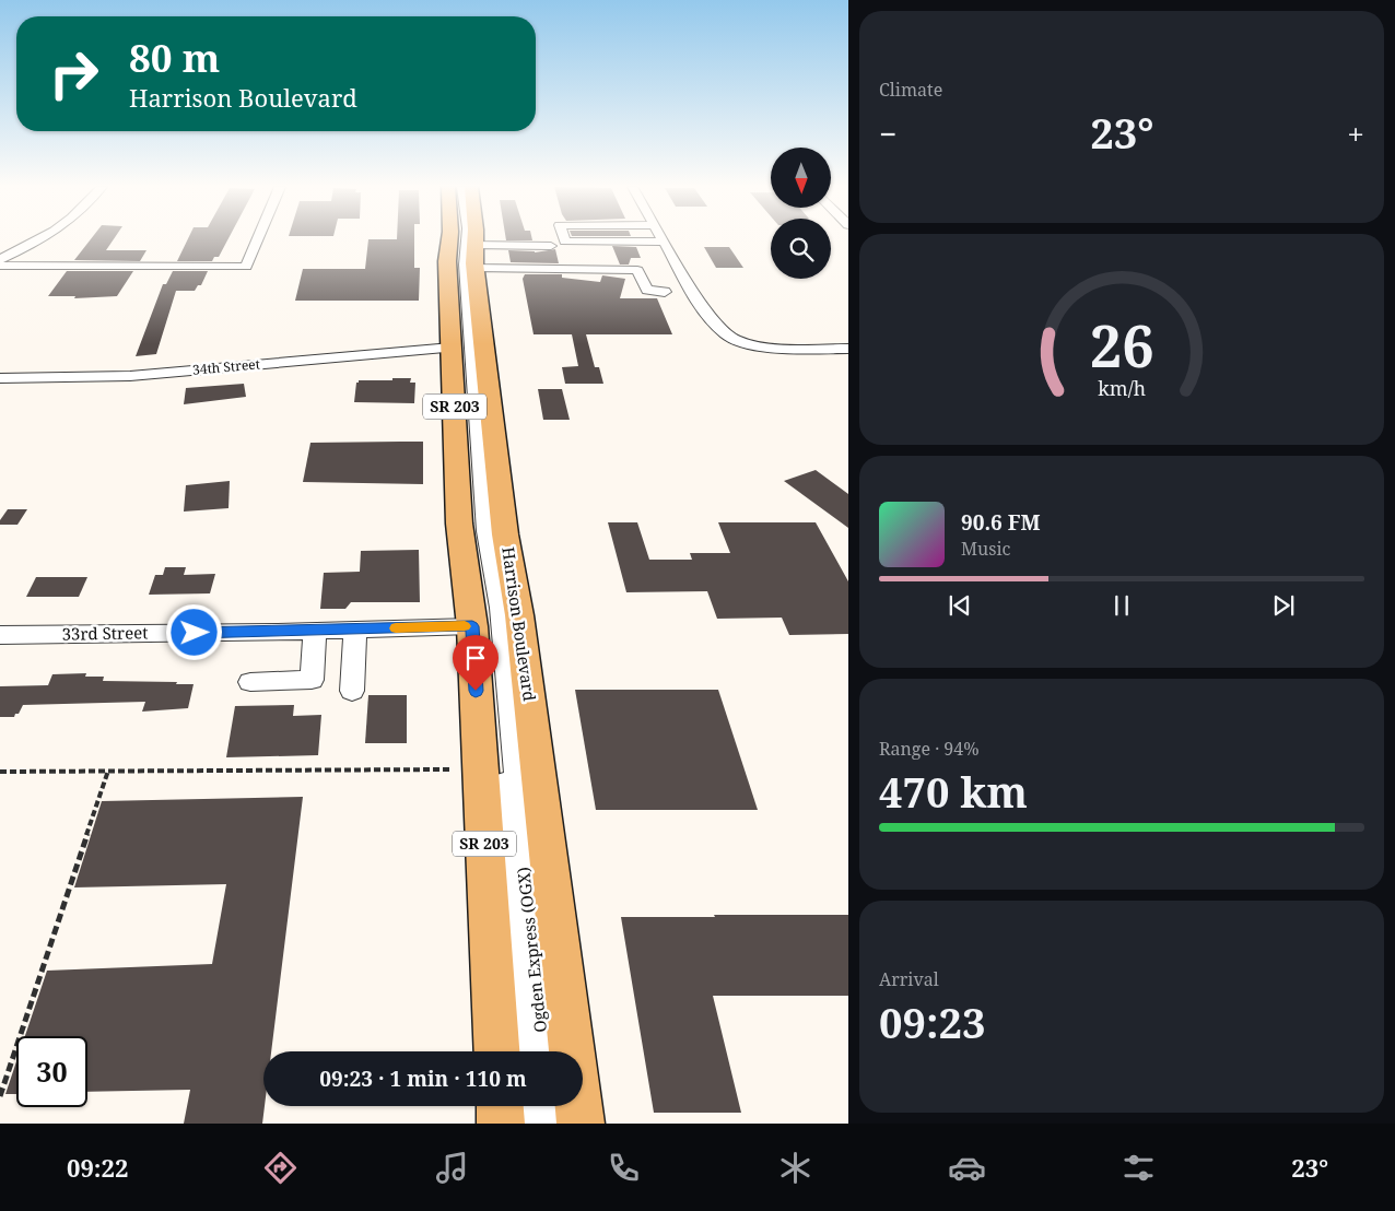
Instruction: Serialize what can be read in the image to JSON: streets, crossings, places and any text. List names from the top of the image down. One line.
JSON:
{"streets":{"main road":["SR 203","Harrison Boulevard"],"street":["34th Street","33rd Street","Ogden Express (OGX)"]},"crossings":[["34th Street","SR 203"],["SR 203","33rd Street"]],"north":"bottom","page":{"tile":["Climate",["Range · 94%","470 km"],["Arrival","09:23"]],"turn":["80 m","Harrison Boulevard"],"heat":["−","23°","+"],"song":["90.6 FM","Music"],"limit":"30","trip":"09:23 · 1 min · 110 m","tabs":["09:22","23°"],"gauge":["26","km/h"]}}
